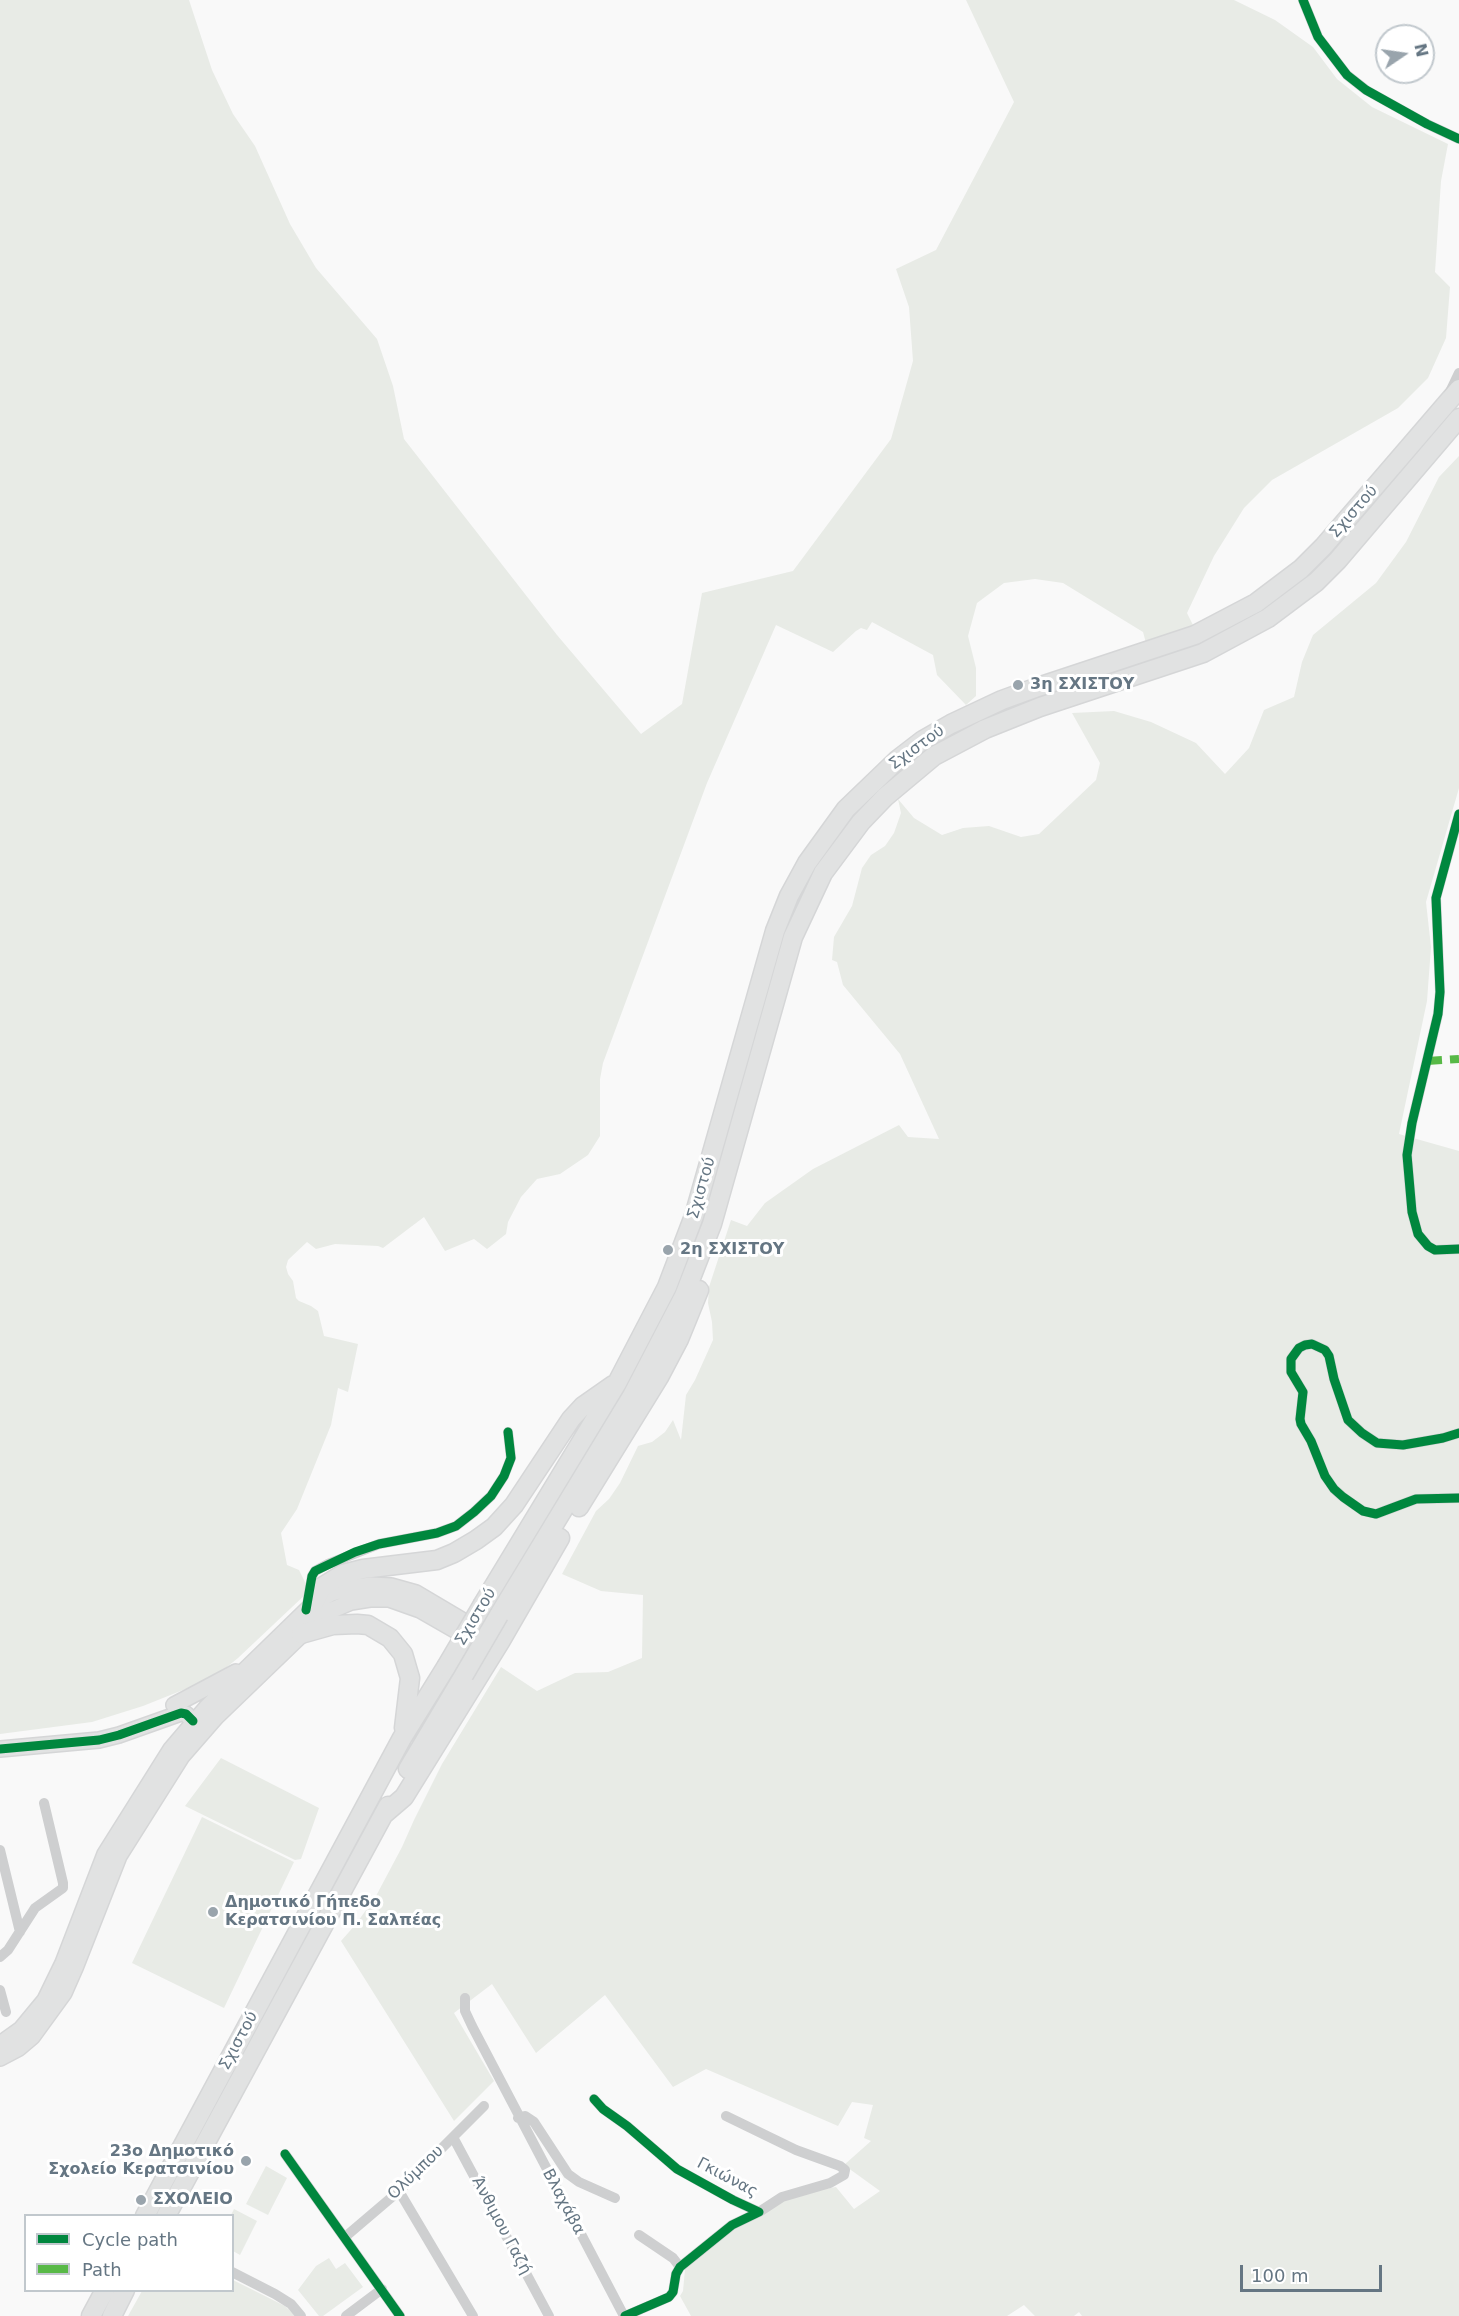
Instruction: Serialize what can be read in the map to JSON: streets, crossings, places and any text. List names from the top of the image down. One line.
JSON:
{"streets":{"main road":["Σχιστού"],"street":["Ολύμπου","Γκιώνας","Βλαχάβα","Άνθιμου Γαζή"]},"crossings":[["Ολύμπου","Άνθιμου Γαζή"],["Γκιώνας","Βλαχάβα"]],"places":["3η ΣΧΙΣΤΟΥ","2η ΣΧΙΣΤΟΥ","Δημοτικό Γήπεδο Κερατσινίου Π. Σαλπέας","23o Δημοτικό Σχολείο Κερατσινίου","ΣΧΟΛΕΙΟ"],"legend":["Cycle path","Path"],"scale_bar":"100 m","north":"right"}
